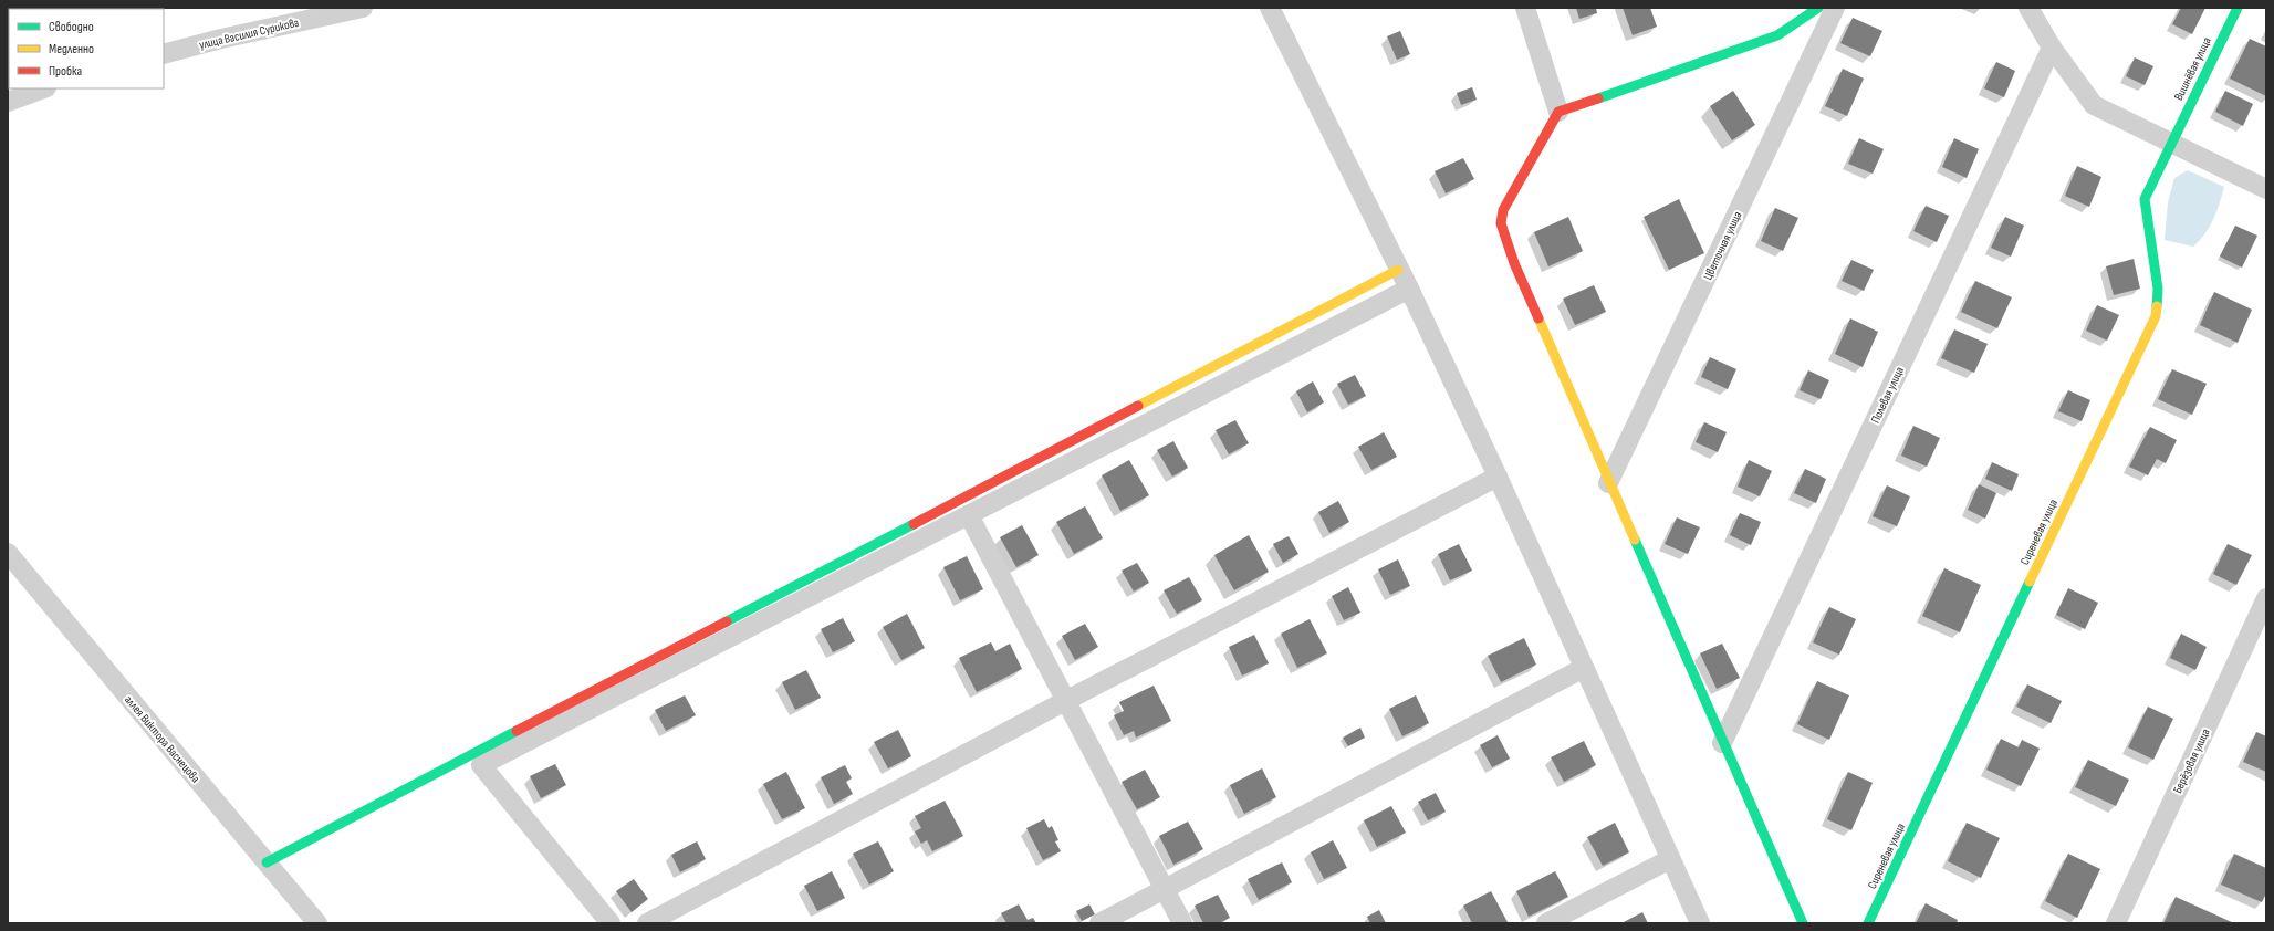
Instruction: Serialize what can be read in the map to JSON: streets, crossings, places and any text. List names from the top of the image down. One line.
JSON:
{"streets":{"street":["улица Василия Сурикова","Вишнёвая улица","Цветочная улица","Полевая улица","Сиреневая улица","аллея Виктора Васнецова","Берёзовая улица"]},"crossings":[["Вишнёвая улица","Сиреневая улица"]],"legend":["Свободно","Медленно","Пробка"]}
